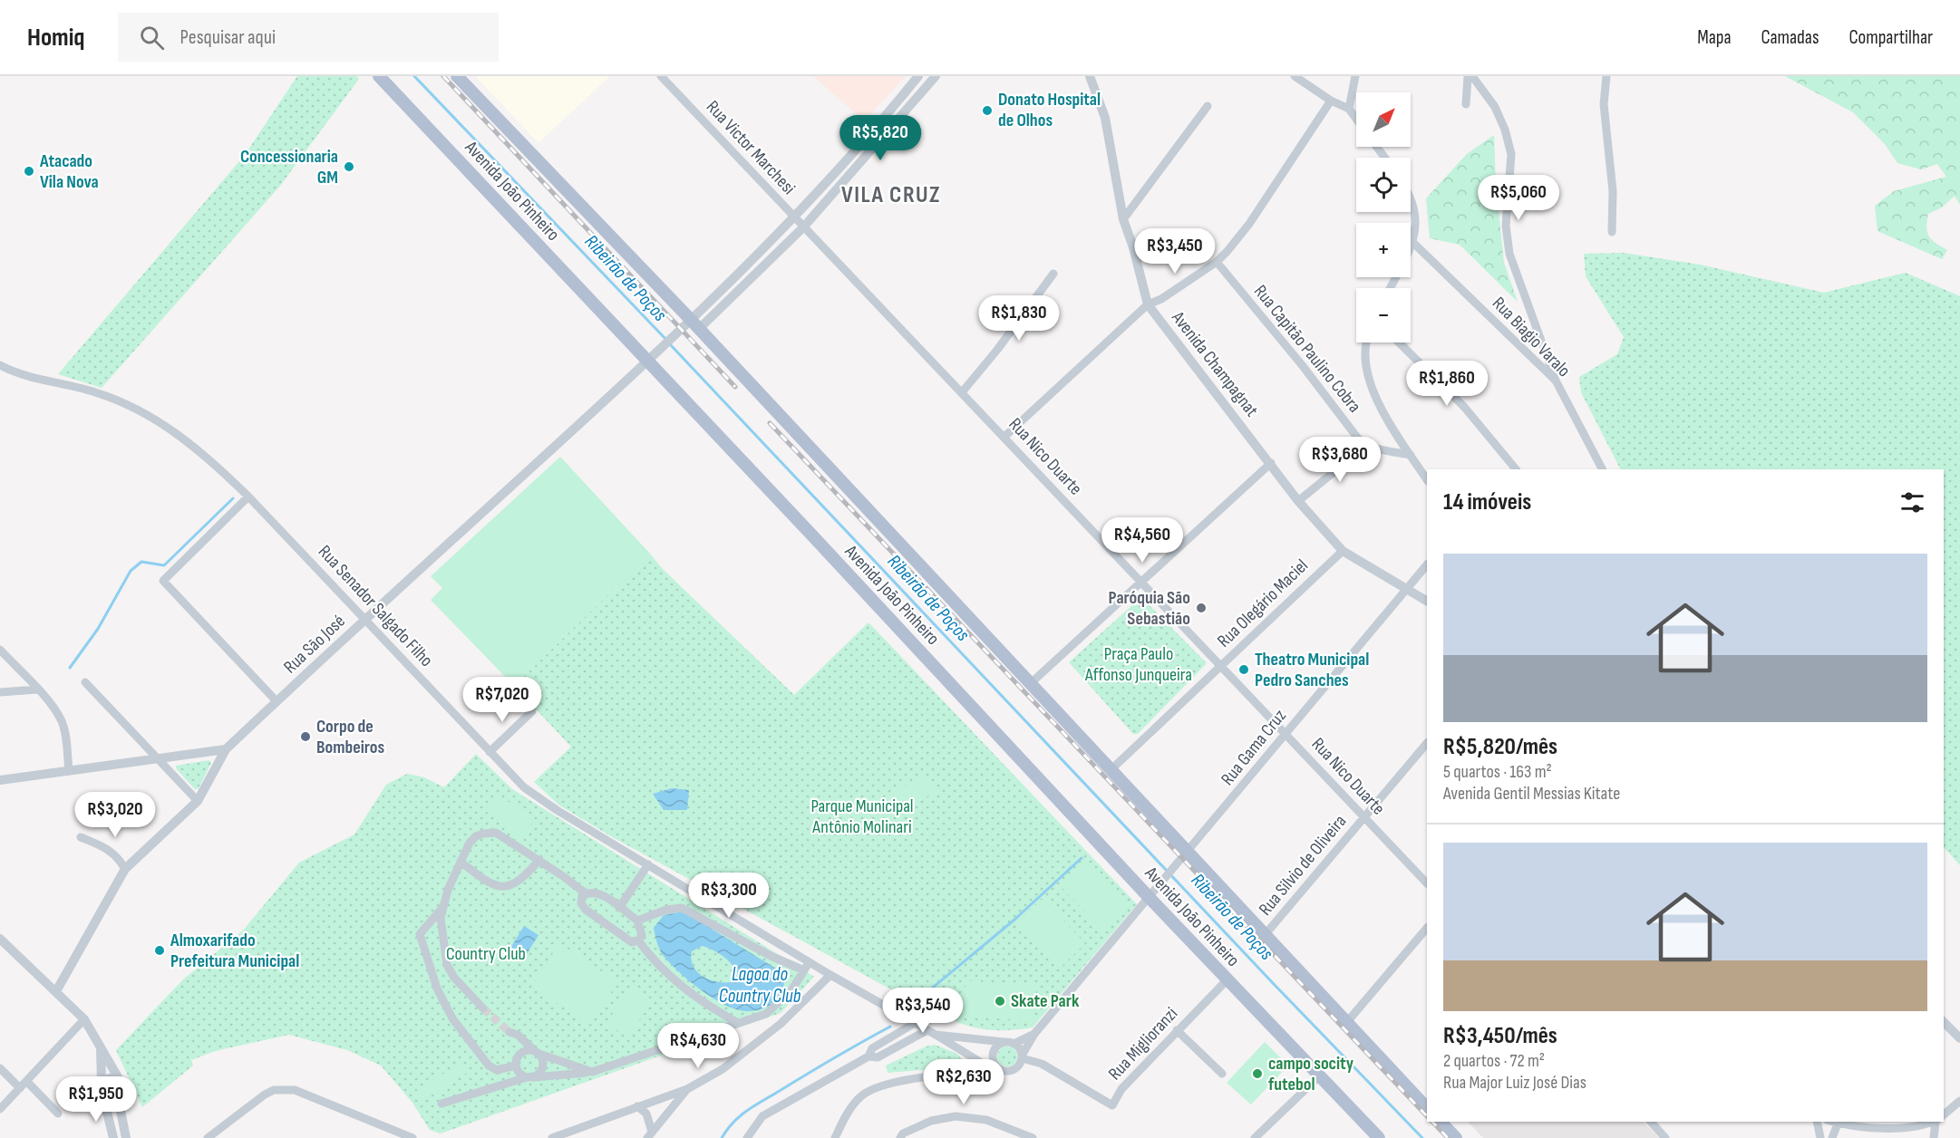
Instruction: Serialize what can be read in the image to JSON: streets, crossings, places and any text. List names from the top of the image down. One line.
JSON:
{"streets":{"main road":["Avenida João Pinheiro"],"street":["Rua Victor Marchesi","Rua Biagio Varalo","Rua Capitão Paulino Cobra","Avenida Champagnat","Rua Nico Duarte","Rua Olegário Maciel","Rua Senador Salgado Filho","Rua São José","Rua Gama Cruz","Rua Silvio de Oliveira","Rua Miglioranzi"]},"crossings":[["Rua Victor Marchesi","Rua Nico Duarte"],["Avenida João Pinheiro","Rua São José"],["Avenida João Pinheiro","Rua Gama Cruz"],["Avenida João Pinheiro","Rua Miglioranzi"],["Avenida Champagnat","Rua Olegário Maciel"],["Avenida Champagnat","Rua Gama Cruz"],["Rua Nico Duarte","Rua Olegário Maciel"],["Rua Nico Duarte","Rua Gama Cruz"],["Rua Nico Duarte","Rua Silvio de Oliveira"],["Rua Senador Salgado Filho","Rua São José"],["Rua Senador Salgado Filho","Rua Gama Cruz"],["Rua Senador Salgado Filho","Rua Miglioranzi"],["Rua Gama Cruz","Rua Miglioranzi"]],"districts":["VILA CRUZ"],"water":["Ribeirão de Poços","Lagoa do Country Club"],"parks":["Praça Paulo Affonso Junqueira","Parque Municipal Antônio Molinari","Country Club"],"places":["Donato Hospital de Olhos","Concessionaria GM","Atacado Vila Nova","Paróquia São Sebastião","Theatro Municipal Pedro Sanches","Corpo de Bombeiros","Almoxarifado Prefeitura Municipal","Skate Park","campo socity futebol"],"north":"top right","page":{"header":"Homiq","search":"Pesquisar aqui","nav":["Mapa","Camadas","Compartilhar"],"map_buttons":["+","−"],"price":["R$5,820","R$5,060","R$3,450","R$1,830","R$1,860","R$3,680","R$4,560","R$7,020","R$3,020","R$3,300","R$3,540","R$4,630","R$2,630","R$1,950"],"heading":"14 imóveis","list":[{"name":"R$5,820/mês","note":"5 quartos · 163 m² · Avenida Gentil Messias Kitate"},{"name":"R$3,450/mês","note":"2 quartos · 72 m² · Rua Major Luiz José Dias"}]}}
